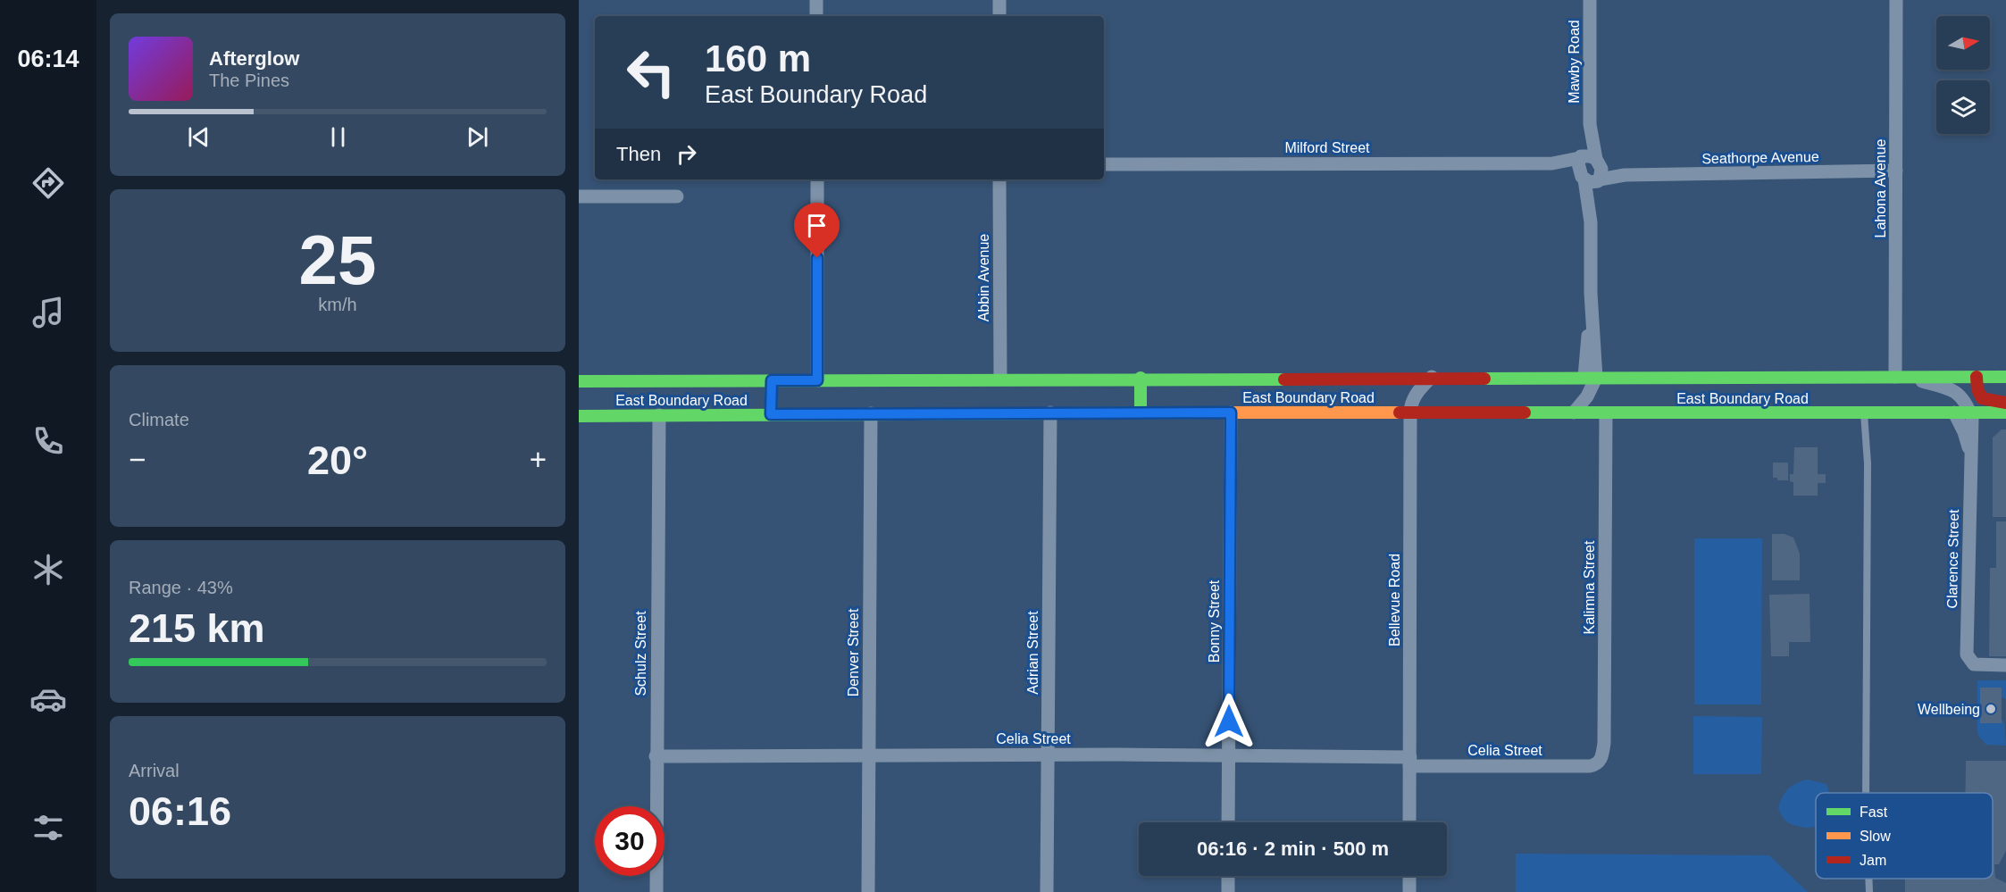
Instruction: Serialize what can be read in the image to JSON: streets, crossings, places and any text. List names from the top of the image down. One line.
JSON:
{"streets":{"main road":["East Boundary Road"],"street":["Mawby Road","Milford Street","Seathorpe Avenue","Lahona Avenue","Abbin Avenue","Clarence Street","Kalimna Street","Bellevue Road","Bonny Street","Denver Street","Adrian Street","Schulz Street","Celia Street"]},"crossings":[["Mawby Road","Milford Street"],["Mawby Road","Seathorpe Avenue"],["Mawby Road","East Boundary Road"],["Milford Street","Seathorpe Avenue"],["Seathorpe Avenue","Lahona Avenue"],["Lahona Avenue","East Boundary Road"],["Abbin Avenue","East Boundary Road"],["East Boundary Road","Clarence Street"],["East Boundary Road","Kalimna Street"],["East Boundary Road","Bellevue Road"],["East Boundary Road","Bonny Street"],["East Boundary Road","Denver Street"],["East Boundary Road","Adrian Street"],["East Boundary Road","Schulz Street"],["Kalimna Street","Celia Street"],["Bellevue Road","Celia Street"],["Bonny Street","Celia Street"],["Denver Street","Celia Street"],["Adrian Street","Celia Street"],["Schulz Street","Celia Street"]],"places":["Wellbeing"],"legend":["Fast","Slow","Jam"],"north":"right","page":{"tabs":"06:14","turn":["160 m","East Boundary Road"],"song":["Afterglow","The Pines"],"then":"Then","tile":[["25","km/h"],"Climate",["Range · 43%","215 km"],["Arrival","06:16"]],"heat":["−","20°","+"],"limit":"30","trip":"06:16 · 2 min · 500 m"}}
